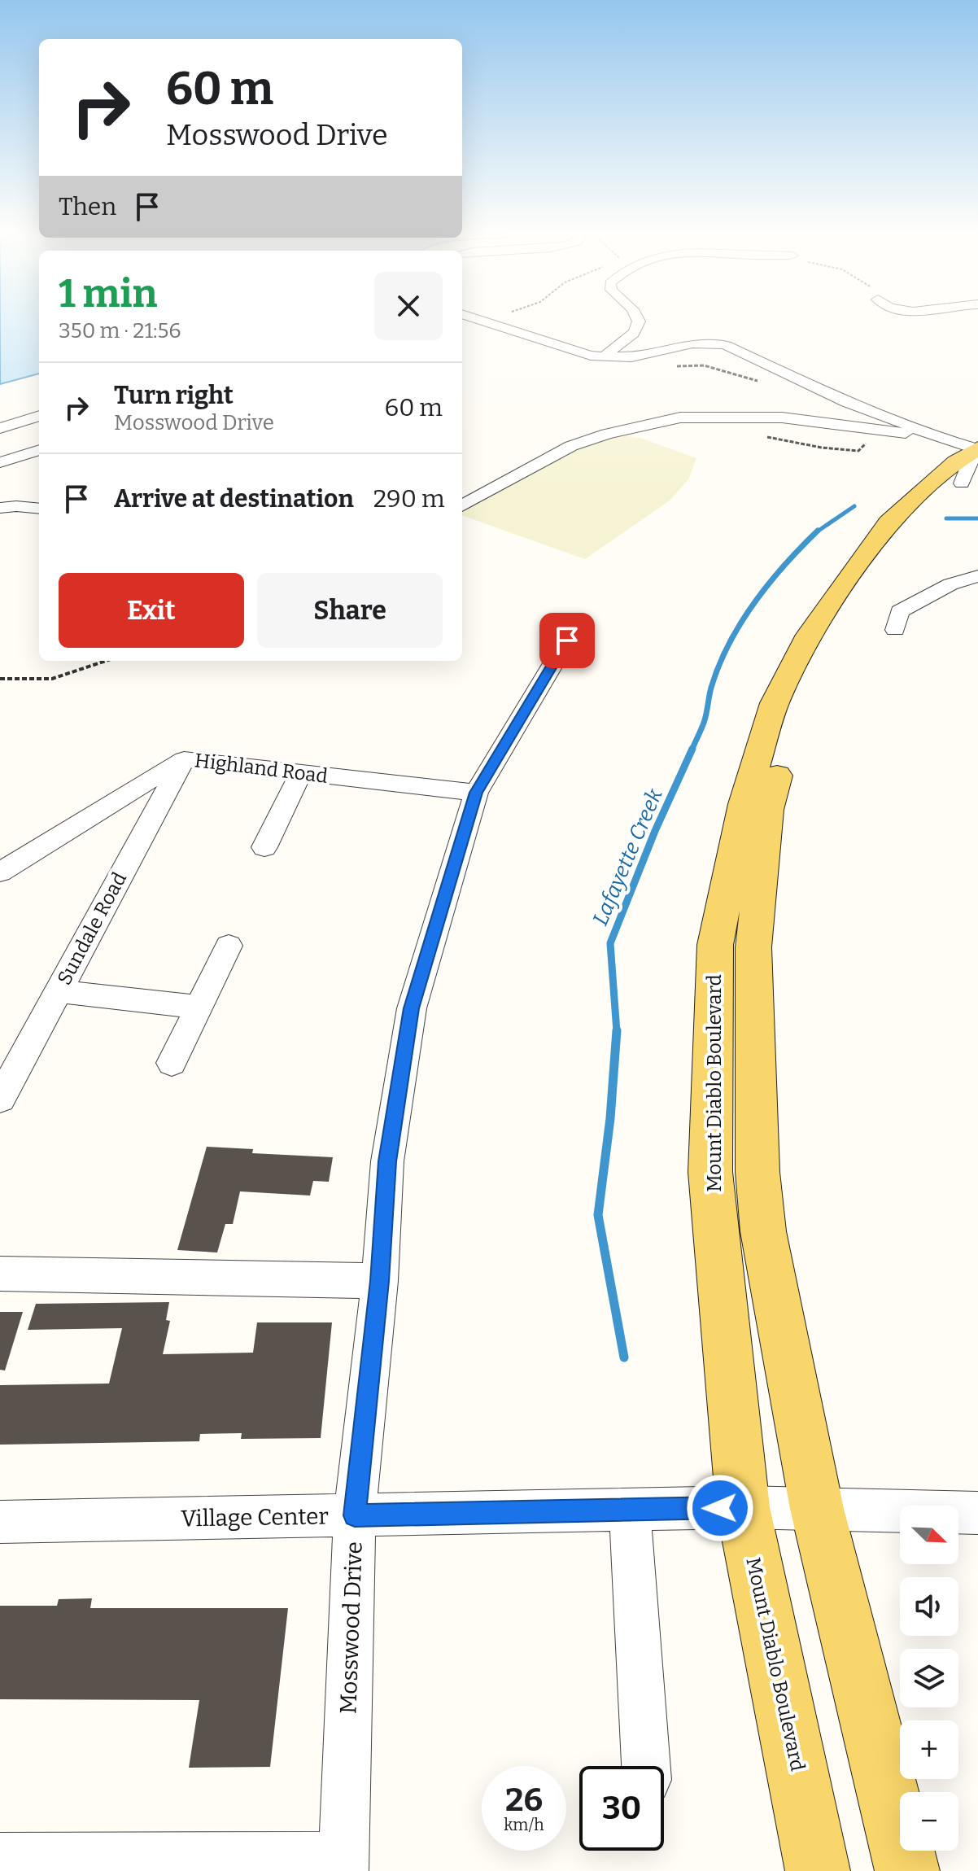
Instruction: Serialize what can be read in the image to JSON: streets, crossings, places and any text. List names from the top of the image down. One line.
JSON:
{"streets":{"main road":["Mount Diablo Boulevard"],"street":["Highland Road","Sundale Road","Village Center","Mosswood Drive"]},"crossings":[["Highland Road","Sundale Road"],["Highland Road","Mosswood Drive"],["Mount Diablo Boulevard","Village Center"],["Village Center","Mosswood Drive"]],"water":["Lafayette Creek"],"north":"bottom right","page":{"turn":["60 m","Mosswood Drive"],"then":"Then","heading":["1 min","350 m · 21:56"],"list":[{"name":"Turn right","note":"Mosswood Drive","value":"60 m"},{"name":"Arrive at destination","value":"290 m"}],"buttons":["Exit","Share"],"map_buttons":["+","−"],"speed":"26 km/h","limit":"30"}}
